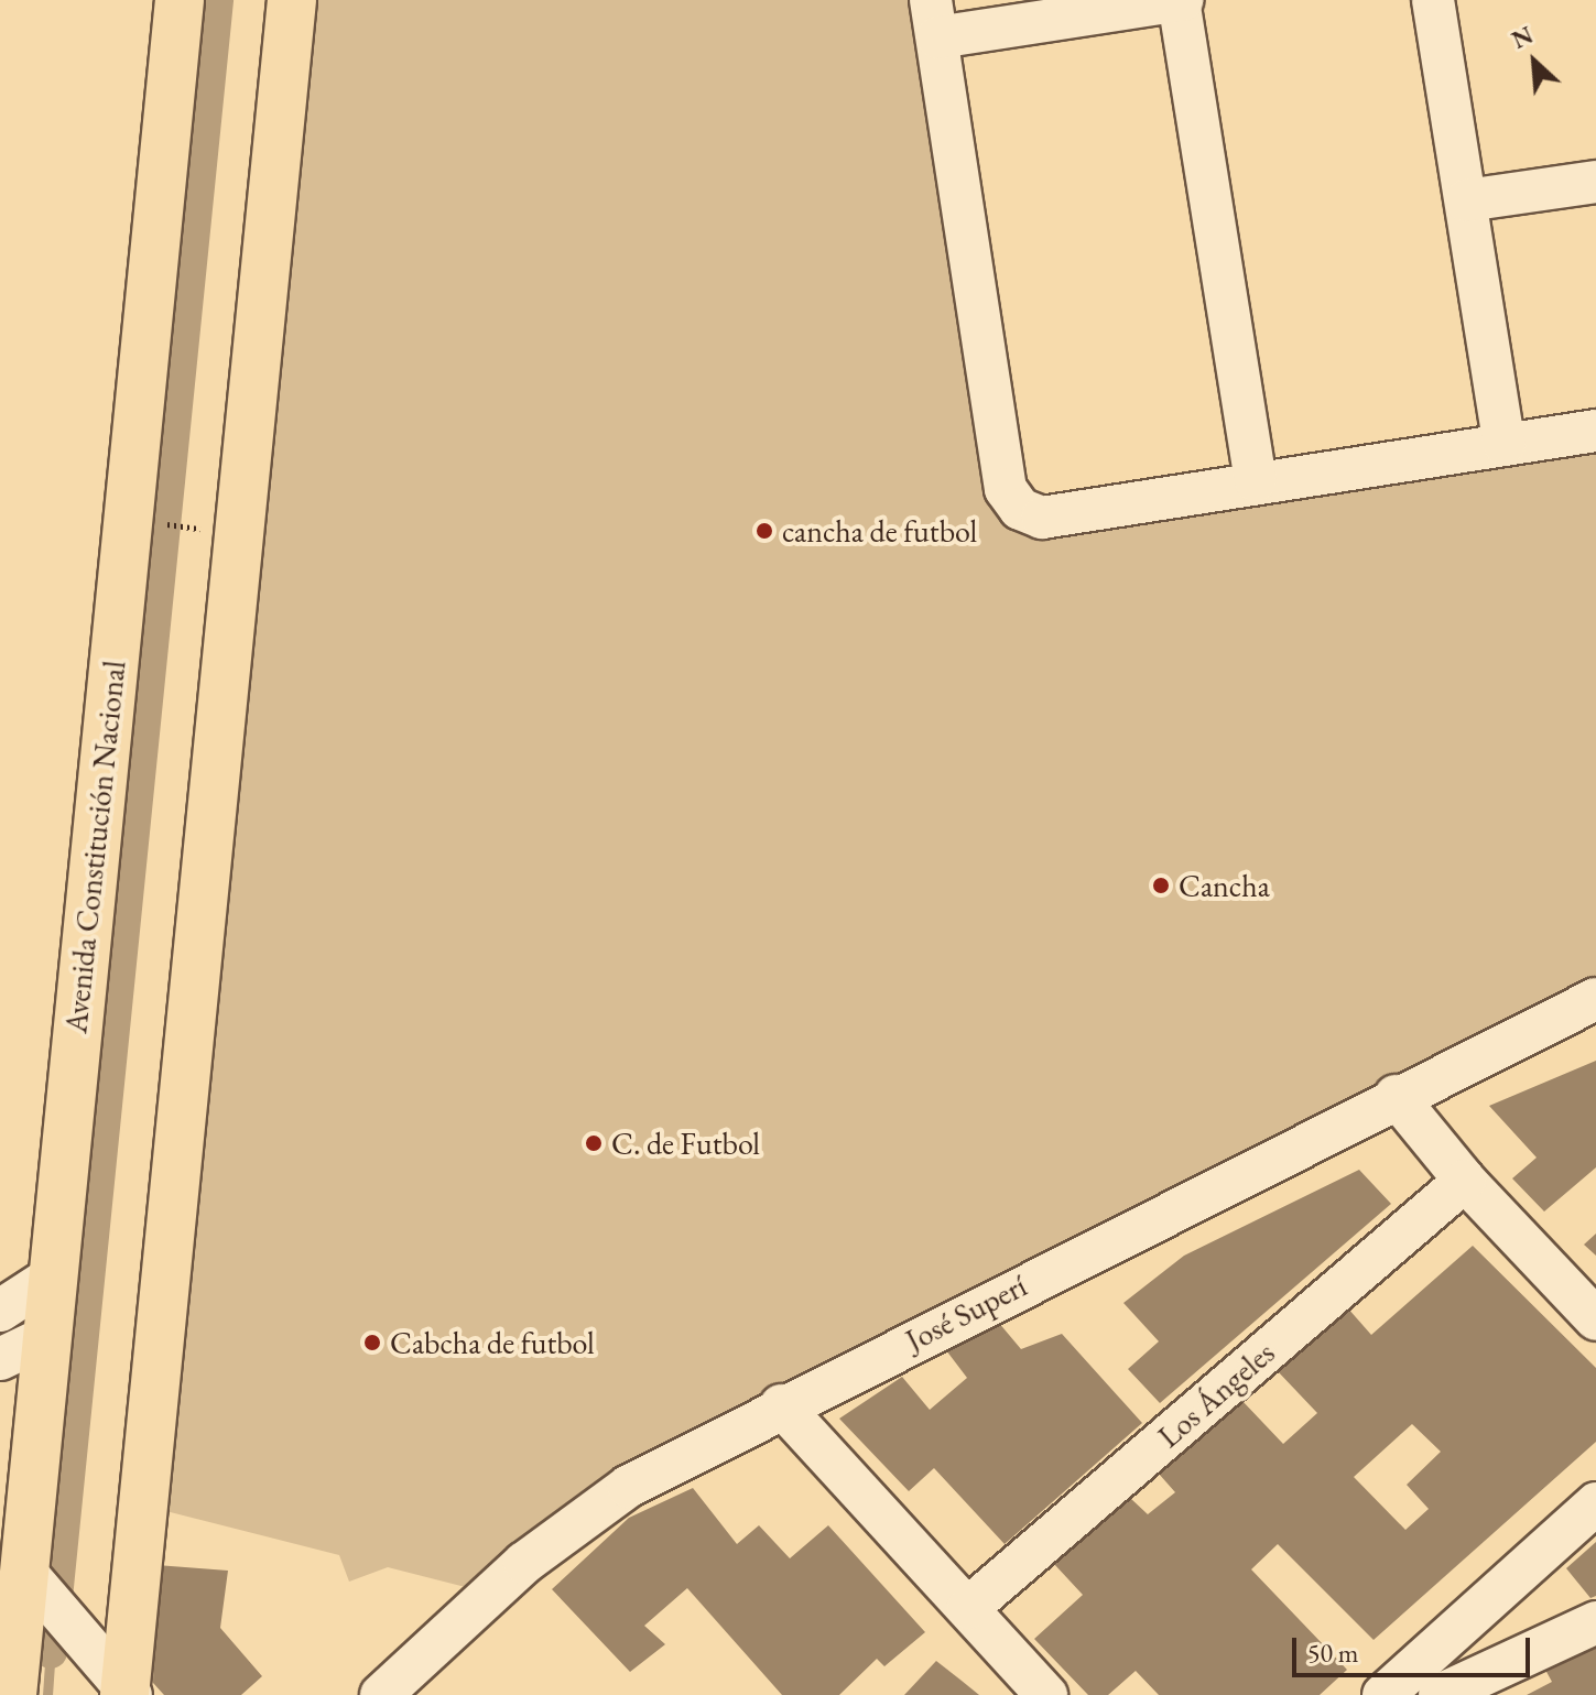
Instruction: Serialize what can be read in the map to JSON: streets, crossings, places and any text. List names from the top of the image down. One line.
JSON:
{"streets":{"main road":["Avenida Constitución Nacional"],"street":["José Superí","Los Ángeles"]},"places":["cancha de futbol","Cancha","C. de Futbol","Cabcha de futbol"],"scale_bar":"50 m","north":"top left"}
